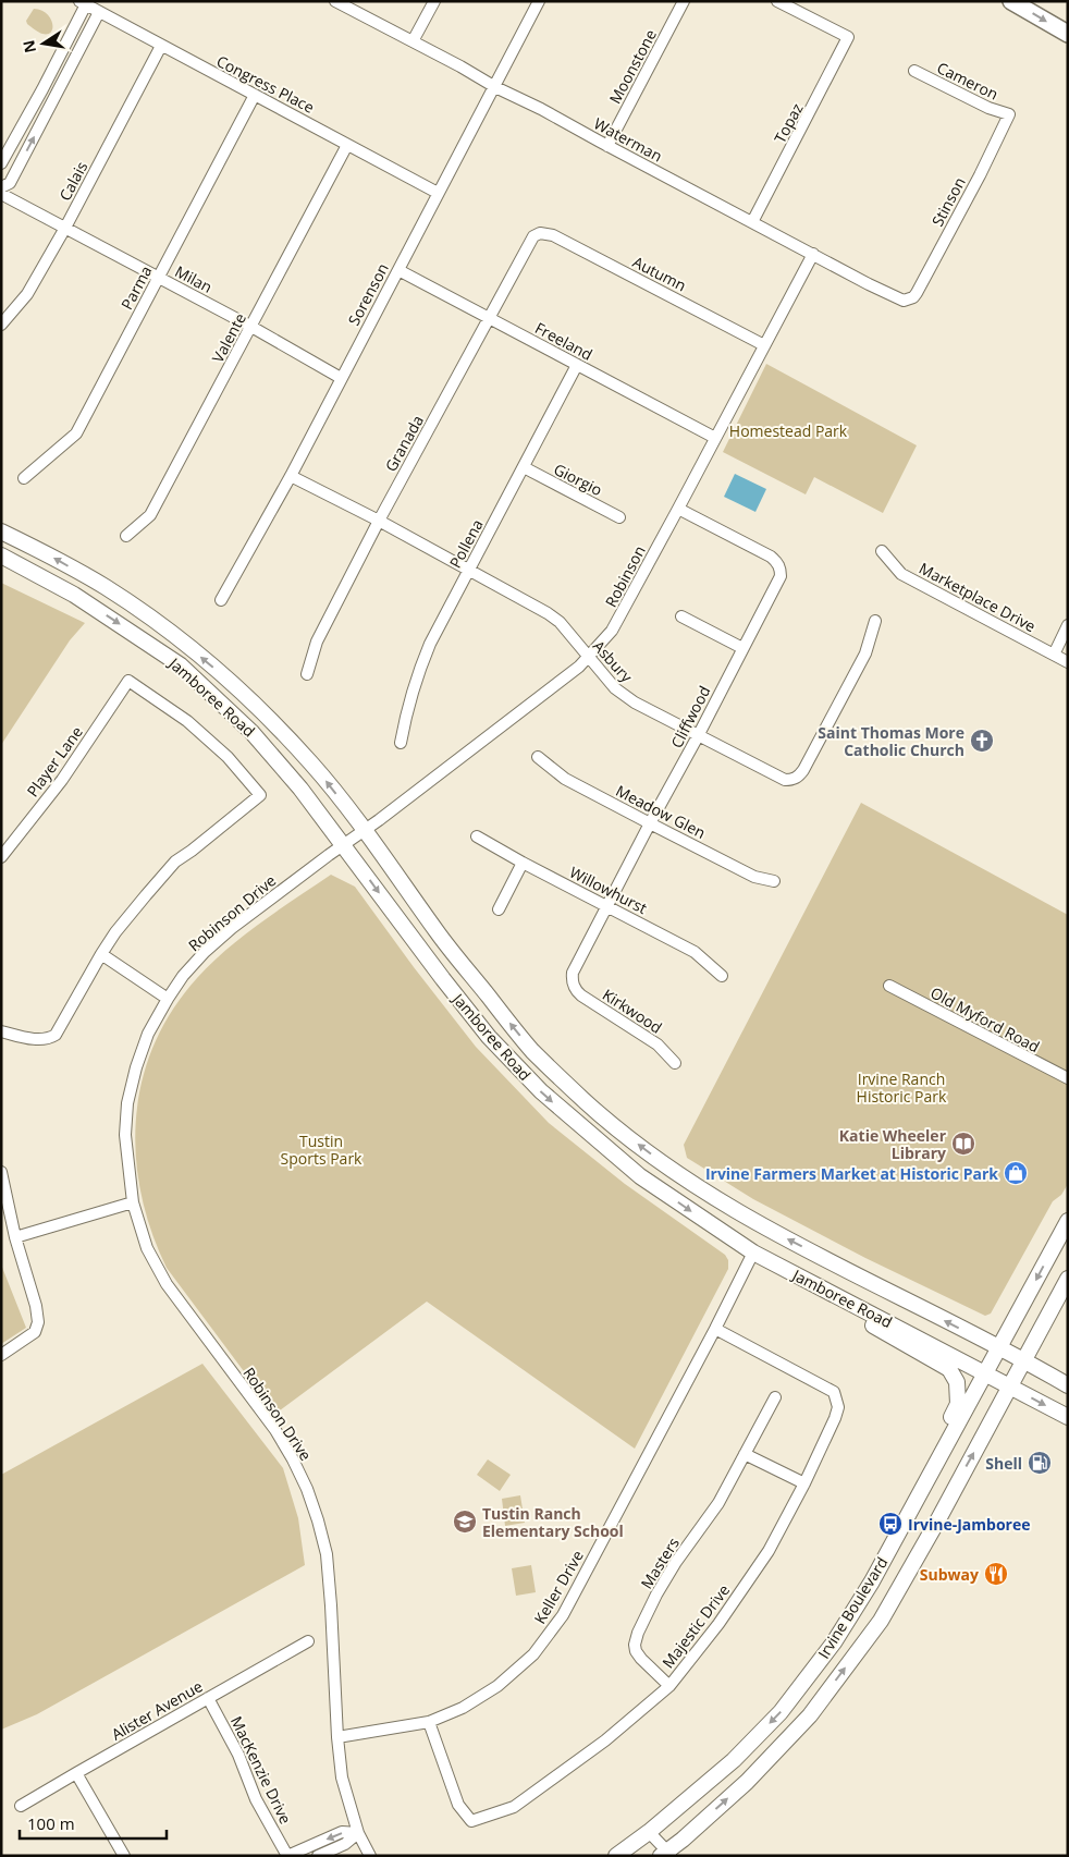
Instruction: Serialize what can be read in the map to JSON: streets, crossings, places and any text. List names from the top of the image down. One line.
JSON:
{"streets":{"main road":["Jamboree Road","Irvine Boulevard"],"street":["Moonstone","Cameron","Congress Place","Topaz","Waterman","Calais","Stinson","Autumn","Milan","Parma","Sorenson","Valente","Freeland","Granada","Giorgio","Pollena","Robinson","Marketplace Drive","Asbury","Cliffwood","Player Lane","Meadow Glen","Willowhurst","Robinson Drive","Kirkwood","Old Myford Road","Masters","Keller Drive","Majestic Drive","Alister Avenue","MacKenzie Drive"]},"crossings":[["Moonstone","Waterman"],["Cameron","Stinson"],["Congress Place","Calais"],["Congress Place","Parma"],["Congress Place","Sorenson"],["Congress Place","Valente"],["Topaz","Waterman"],["Waterman","Stinson"],["Waterman","Sorenson"],["Waterman","Robinson"],["Calais","Milan"],["Autumn","Granada"],["Autumn","Robinson"],["Milan","Parma"],["Milan","Sorenson"],["Milan","Valente"],["Sorenson","Freeland"],["Sorenson","Asbury"],["Freeland","Granada"],["Freeland","Pollena"],["Freeland","Robinson"],["Granada","Asbury"],["Giorgio","Pollena"],["Pollena","Asbury"],["Robinson","Asbury"],["Robinson","Jamboree Road"],["Robinson","Cliffwood"],["Robinson","Robinson Drive"],["Asbury","Cliffwood"],["Jamboree Road","Robinson Drive"],["Jamboree Road","Keller Drive"],["Jamboree Road","Irvine Boulevard"],["Cliffwood","Meadow Glen"],["Cliffwood","Willowhurst"],["Cliffwood","Kirkwood"],["Robinson Drive","Keller Drive"],["Masters","Majestic Drive"],["Keller Drive","Majestic Drive"],["Alister Avenue","MacKenzie Drive"]],"parks":["Homestead Park","Irvine Ranch Historic Park","Tustin Sports Park"],"places":{"church":["Saint Thomas More Catholic Church"],"library":["Katie Wheeler Library"],"shop":["Irvine Farmers Market at Historic Park"],"fuel station":["Shell"],"school or university":["Tustin Ranch Elementary School"],"bus stop":["Irvine-Jamboree"],"restaurant":["Subway"]},"scale_bar":"100 m","north":"left"}
